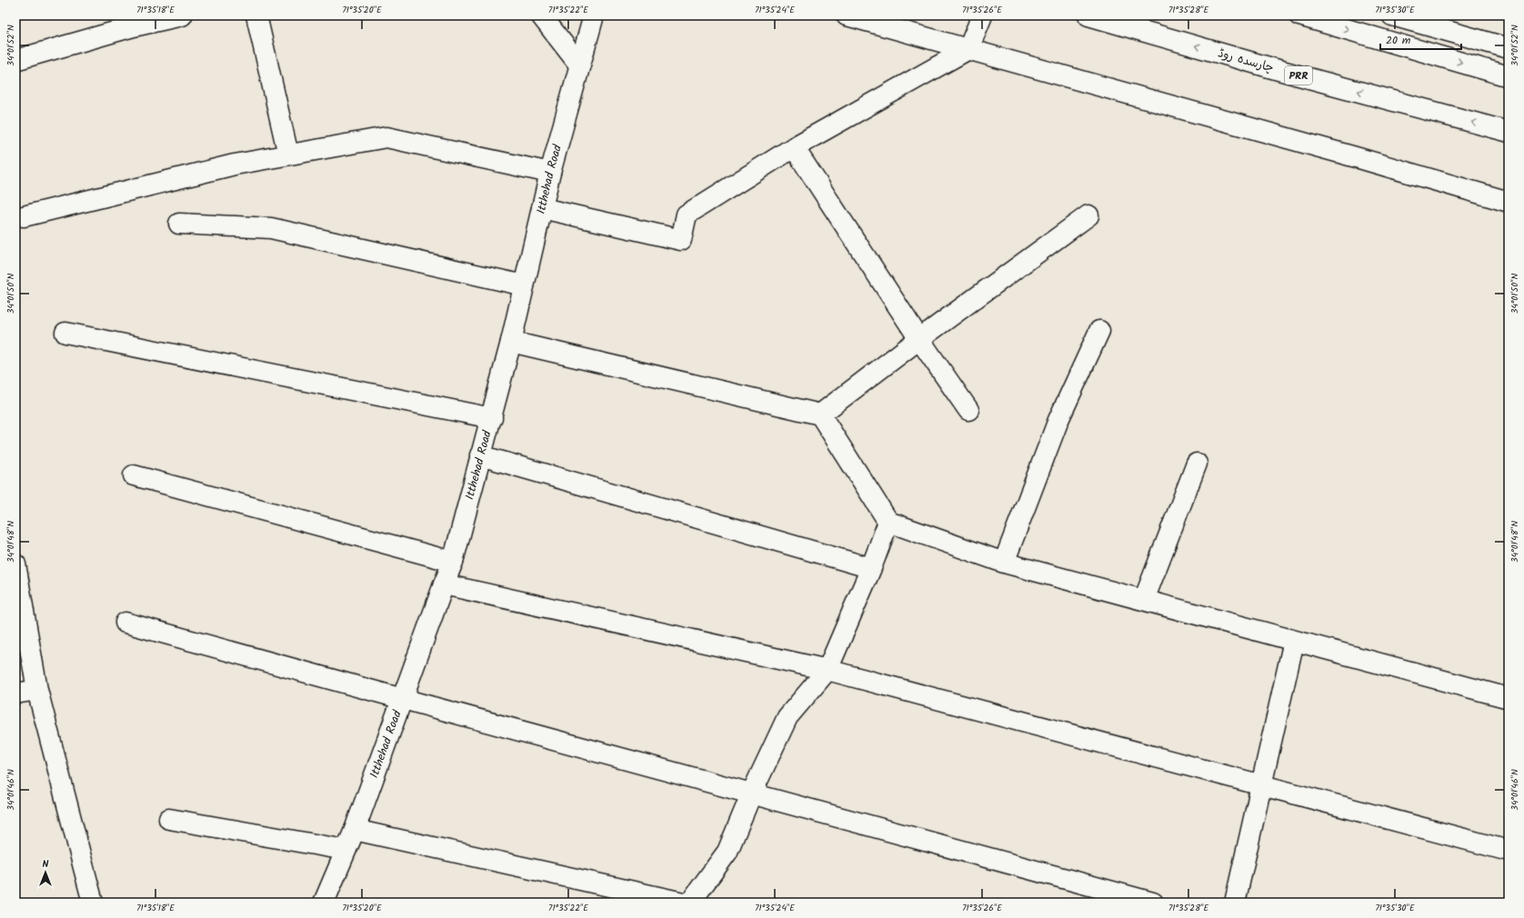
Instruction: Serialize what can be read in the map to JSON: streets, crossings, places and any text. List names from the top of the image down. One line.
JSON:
{"streets":{"main road":["چارسدہ روڈ","PRR","Itthehad Road"]},"scale_bar":"20 m","north":"top","coordinates":["71°35'18\"E","71°35'20\"E","71°35'22\"E","71°35'24\"E","71°35'26\"E","71°35'28\"E","71°35'30\"E","34°01'52\"N","34°01'50\"N","34°01'48\"N","34°01'46\"N"]}
